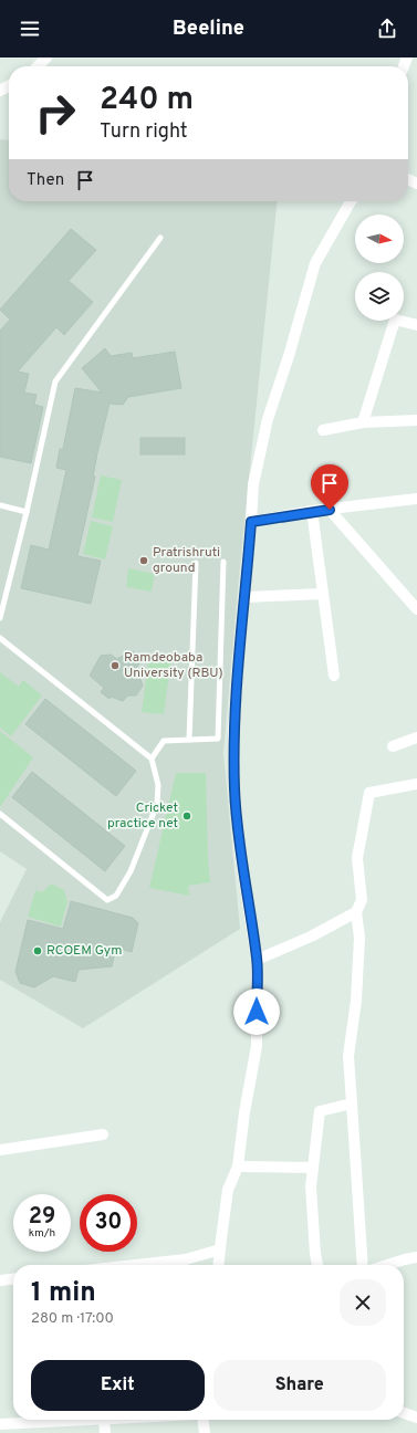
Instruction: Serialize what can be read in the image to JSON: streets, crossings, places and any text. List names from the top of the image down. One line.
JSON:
{"places":["Pratrishruti ground","Ramdeobaba University (RBU)","Cricket practice net","RCOEM Gym"],"north":"right","page":{"header":"Beeline","turn":["240 m","Turn right"],"then":"Then","speed":"29 km/h","limit":"30","heading":["1 min","280 m · 17:00"],"buttons":["Exit","Share"]}}
